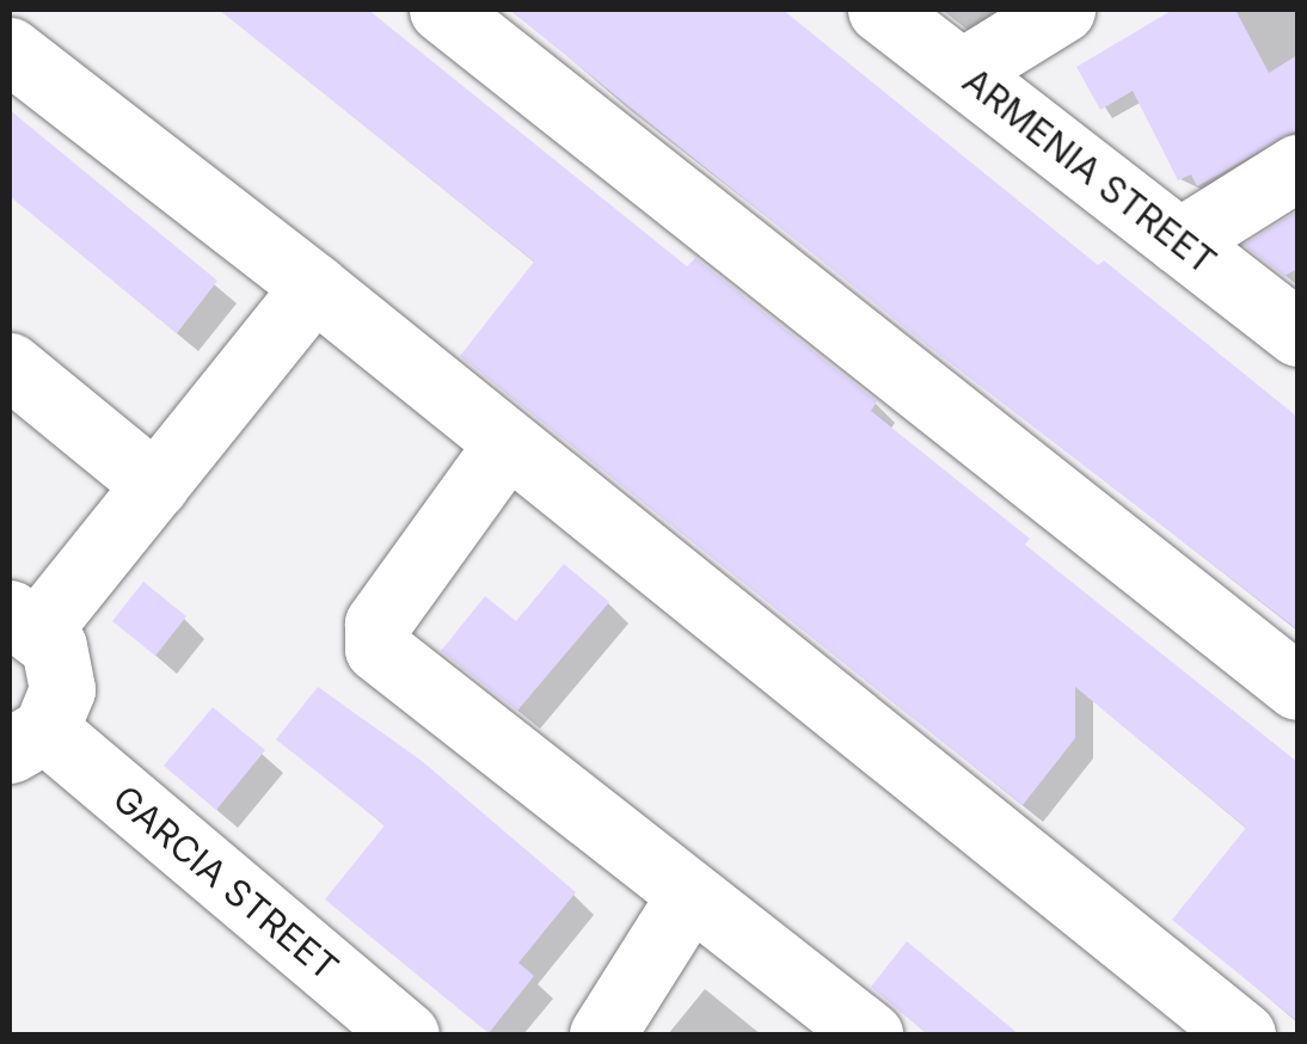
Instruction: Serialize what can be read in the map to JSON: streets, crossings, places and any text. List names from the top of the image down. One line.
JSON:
{"streets":{"street":["ARMENIA STREET","GARCIA STREET"]}}
